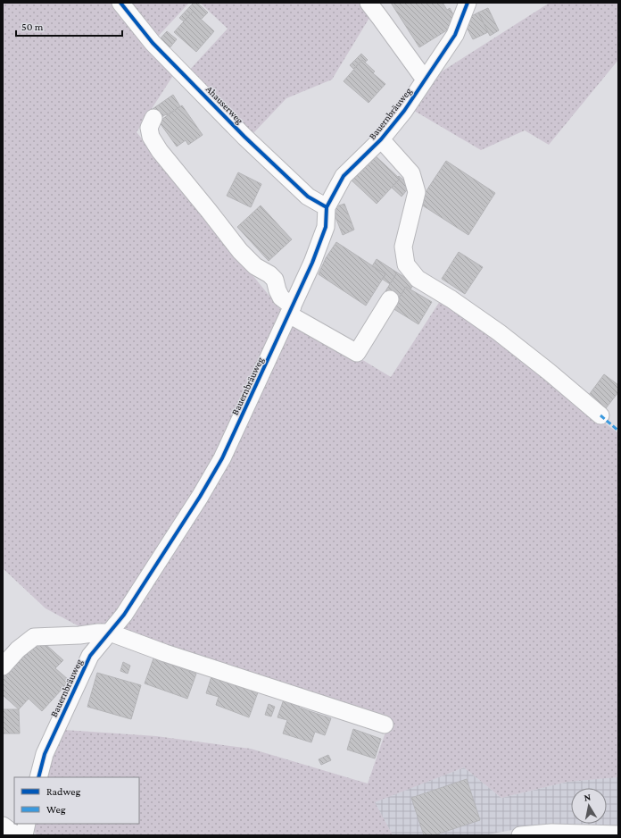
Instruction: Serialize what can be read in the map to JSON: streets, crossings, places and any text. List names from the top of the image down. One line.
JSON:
{"streets":{"street":["Ahauserweg","Bauernbräuweg"]},"crossings":[["Ahauserweg","Bauernbräuweg"]],"legend":["Radweg","Weg"],"scale_bar":"50 m","north":"top"}
